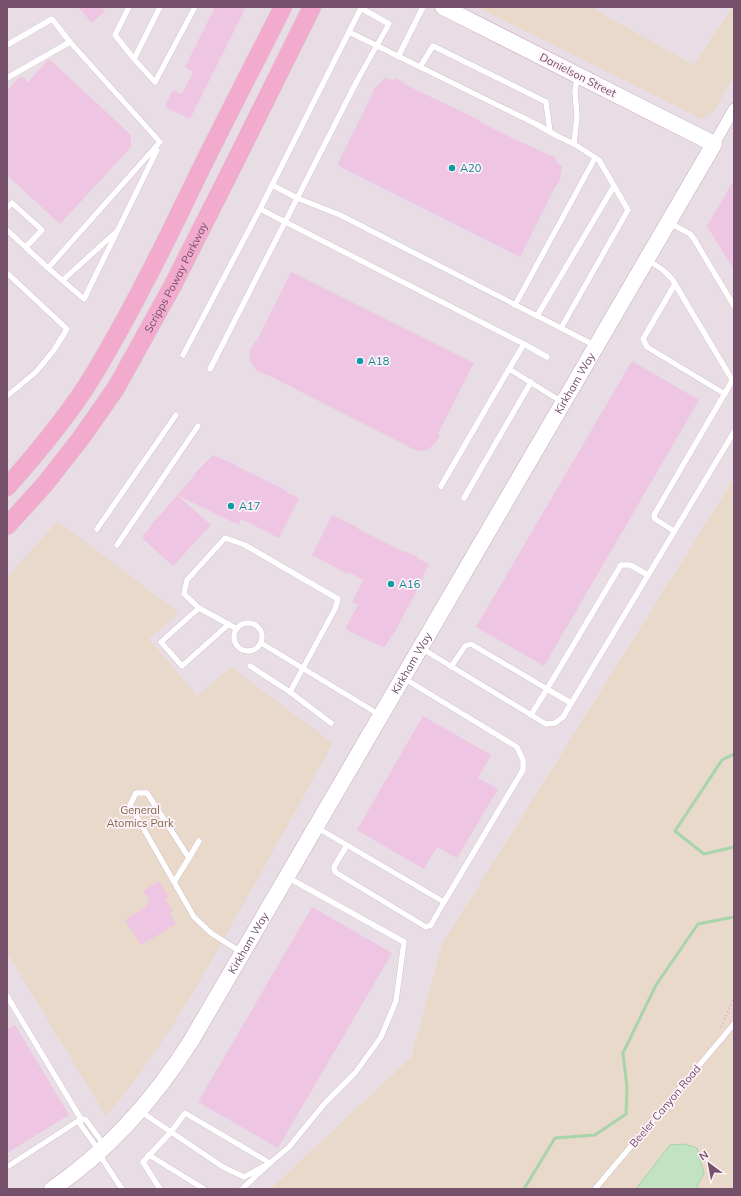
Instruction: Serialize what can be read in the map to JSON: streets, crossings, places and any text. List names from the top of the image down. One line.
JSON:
{"streets":{"main road":["Danielson Street","Scripps Poway Parkway","Kirkham Way"],"lane":["Beeler Canyon Road"]},"crossings":[["Danielson Street","Kirkham Way"]],"parks":["General Atomics Park"],"places":["A20","A18","A17","A16"],"north":"top left"}
